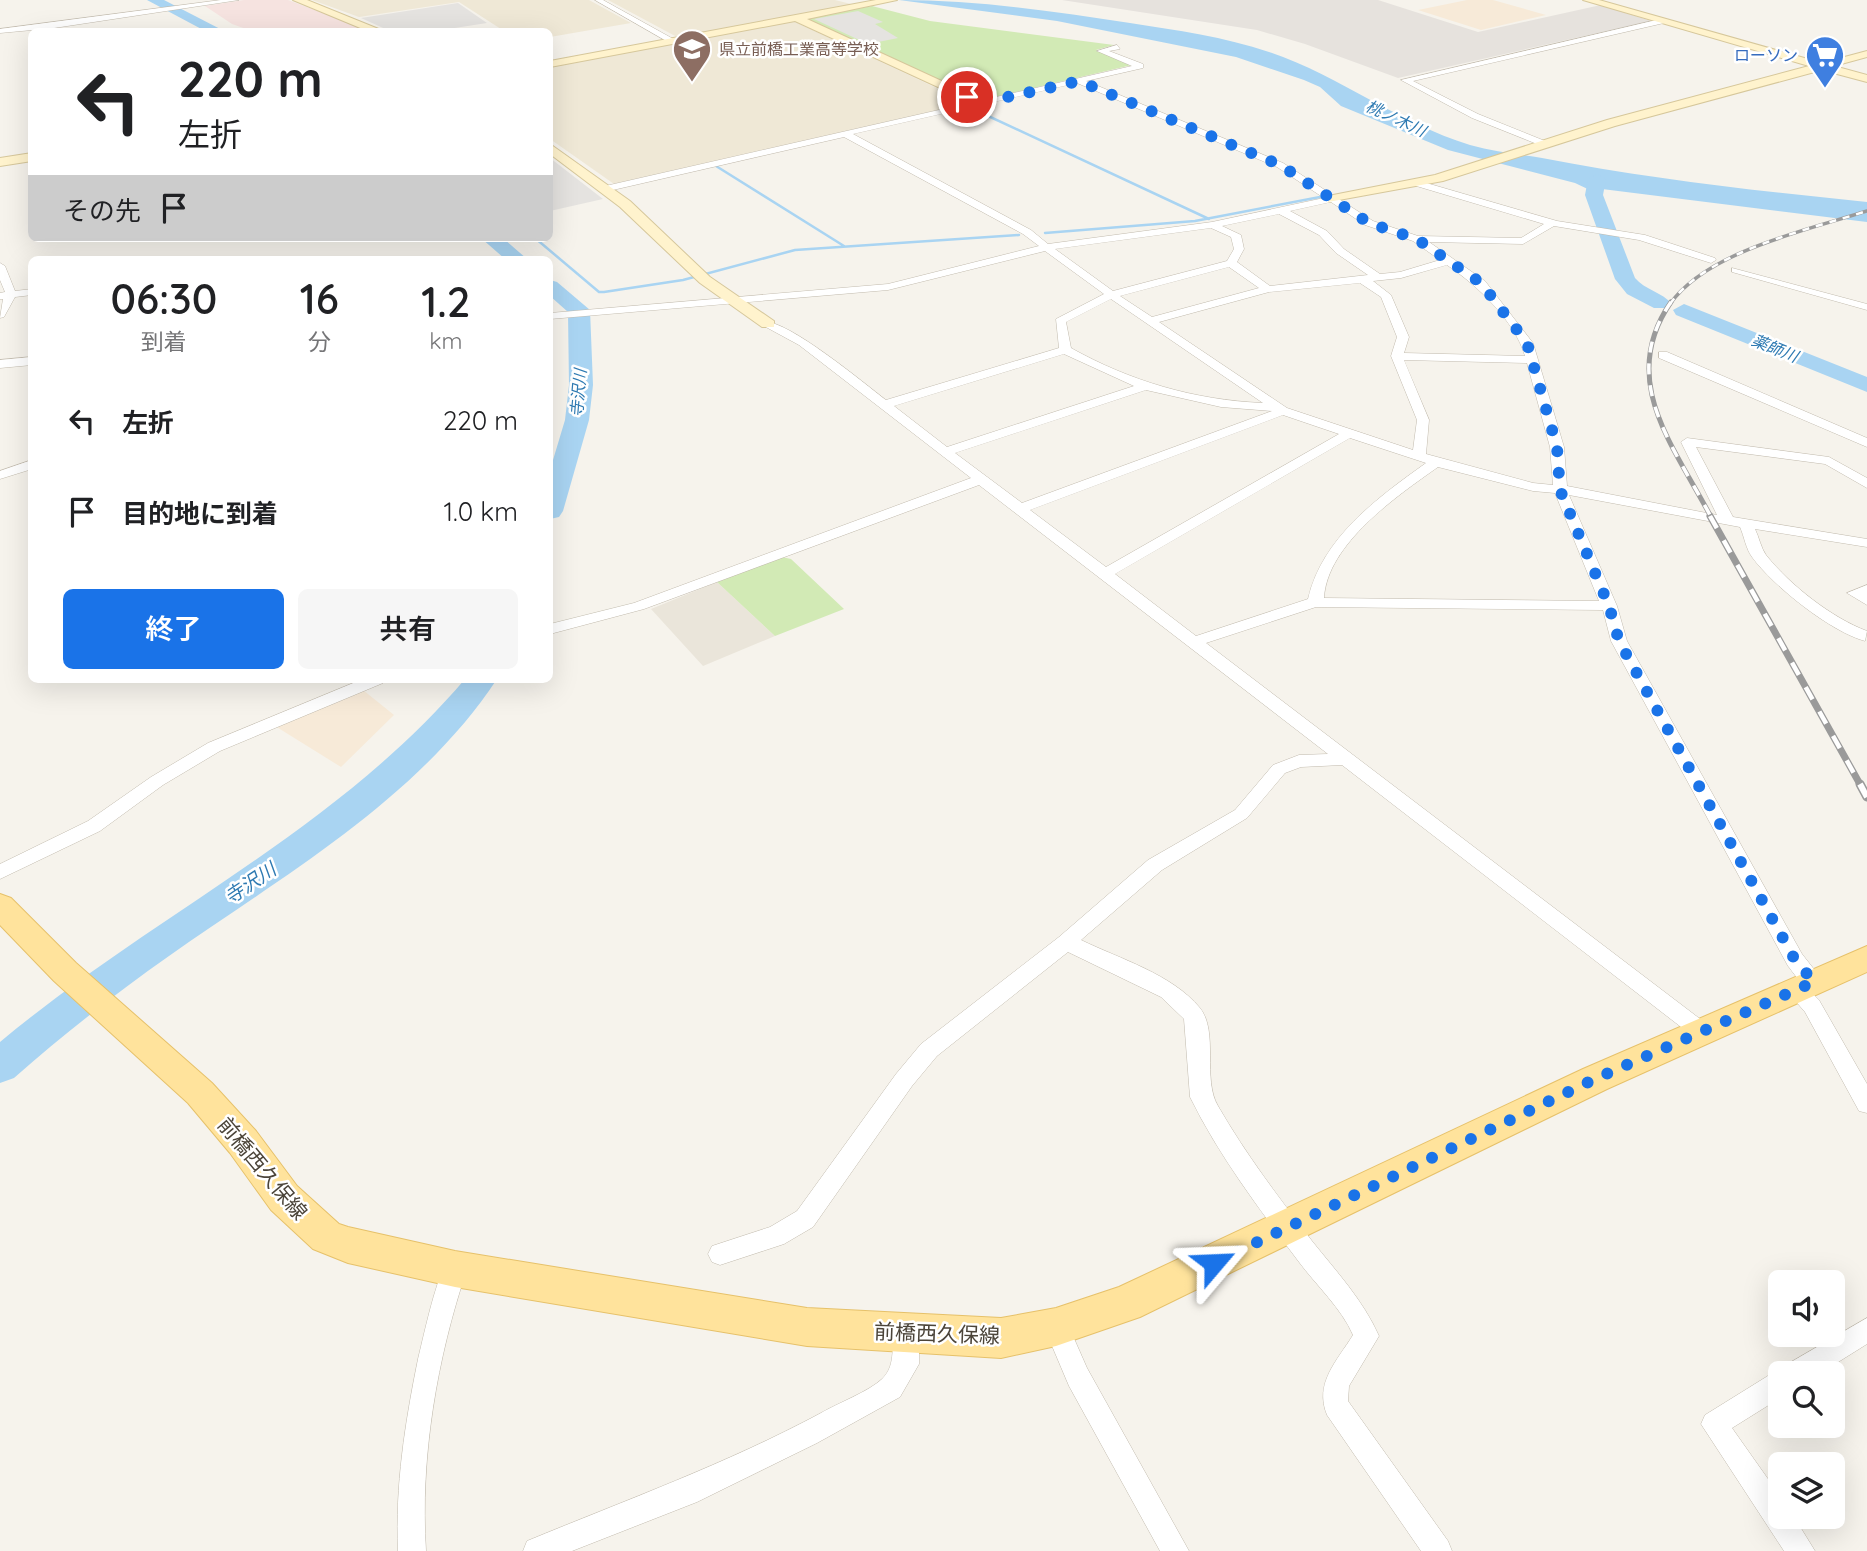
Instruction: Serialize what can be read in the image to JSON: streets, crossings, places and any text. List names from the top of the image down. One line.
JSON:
{"streets":{"main road":["前橋西久保線"]},"water":["桃ノ木川","薬師川","寺沢川"],"places":{"school or university":["県立前橋工業高等学校"],"supermarket":["ローソン"]},"page":{"turn":["220 m","左折"],"then":"その先","eta":["06:30","到着","16","分","1.2","km"],"list":[{"name":"左折","value":"220 m"},{"name":"目的地に到着","value":"1.0 km"}],"buttons":["終了","共有"]}}
